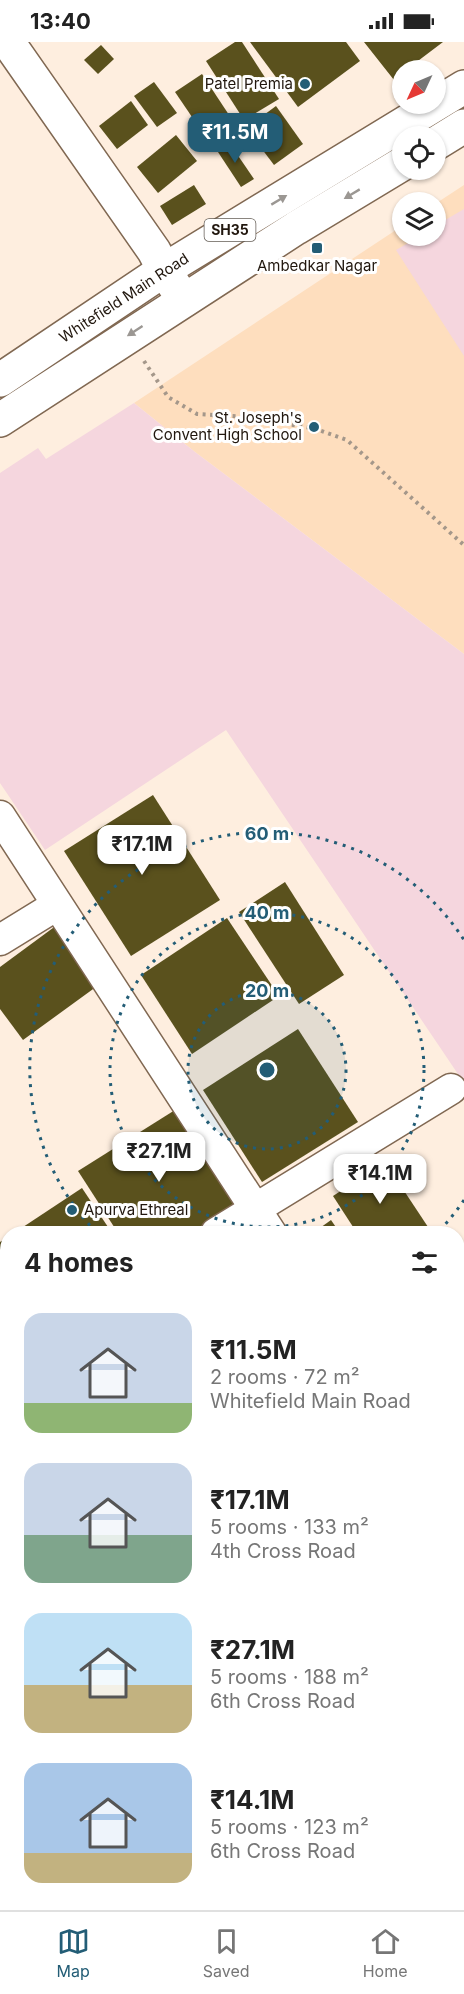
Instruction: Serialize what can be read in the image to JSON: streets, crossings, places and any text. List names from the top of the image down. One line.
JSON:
{"streets":{"main road":["SH35","Whitefield Main Road"]},"places":{"other":["Patel Premia","St. Joseph's Convent High School","Apurva Ethreal"],"transit":["Ambedkar Nagar"]},"north":"bottom left","page":{"status":"13:40","price":["₹11.5M","₹17.1M","₹27.1M","₹14.1M"],"heading":"4 homes","list":[{"name":"₹11.5M","note":"2 rooms · 72 m² · Whitefield Main Road"},{"name":"₹17.1M","note":"5 rooms · 133 m² · 4th Cross Road"},{"name":"₹27.1M","note":"5 rooms · 188 m² · 6th Cross Road"},{"name":"₹14.1M","note":"5 rooms · 123 m² · 6th Cross Road"}],"tabs":["Map","Saved","Home"]},"rings":["60 m","40 m","20 m"]}
